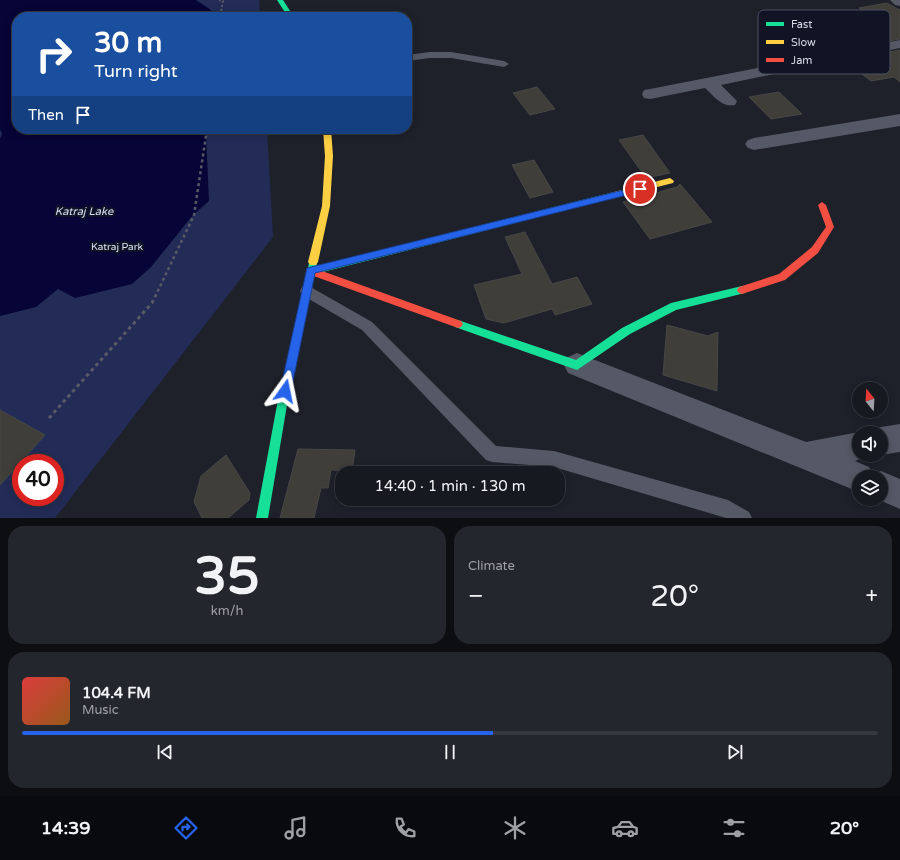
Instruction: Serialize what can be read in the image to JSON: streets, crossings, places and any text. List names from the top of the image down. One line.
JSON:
{"water":["Katraj Lake"],"parks":["Katraj Park"],"legend":["Fast","Slow","Jam"],"north":"top","page":{"turn":["30 m","Turn right"],"then":"Then","limit":"40","trip":"14:40 · 1 min · 130 m","tile":[["35","km/h"],"Climate"],"heat":["−","20°","+"],"song":["104.4 FM","Music"],"tabs":["14:39","20°"]}}
